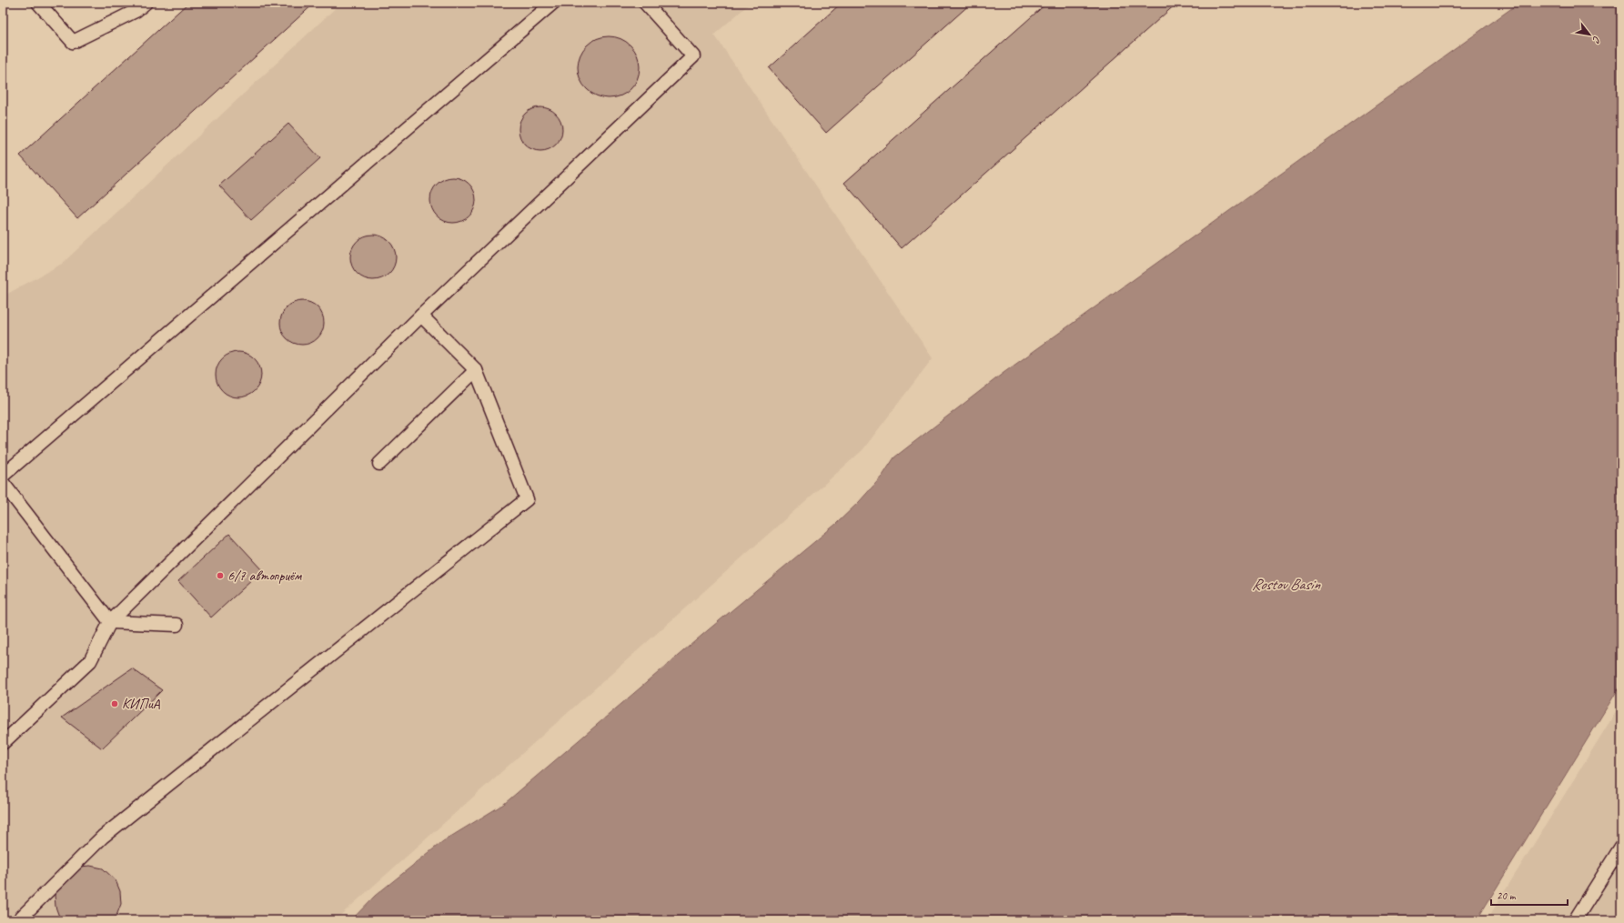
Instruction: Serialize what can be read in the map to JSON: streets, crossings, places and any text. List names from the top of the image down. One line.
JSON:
{"water":["Rostov Basin"],"places":["6/7 автоприём","КИПиА"],"scale_bar":"20 m","north":"bottom right"}
